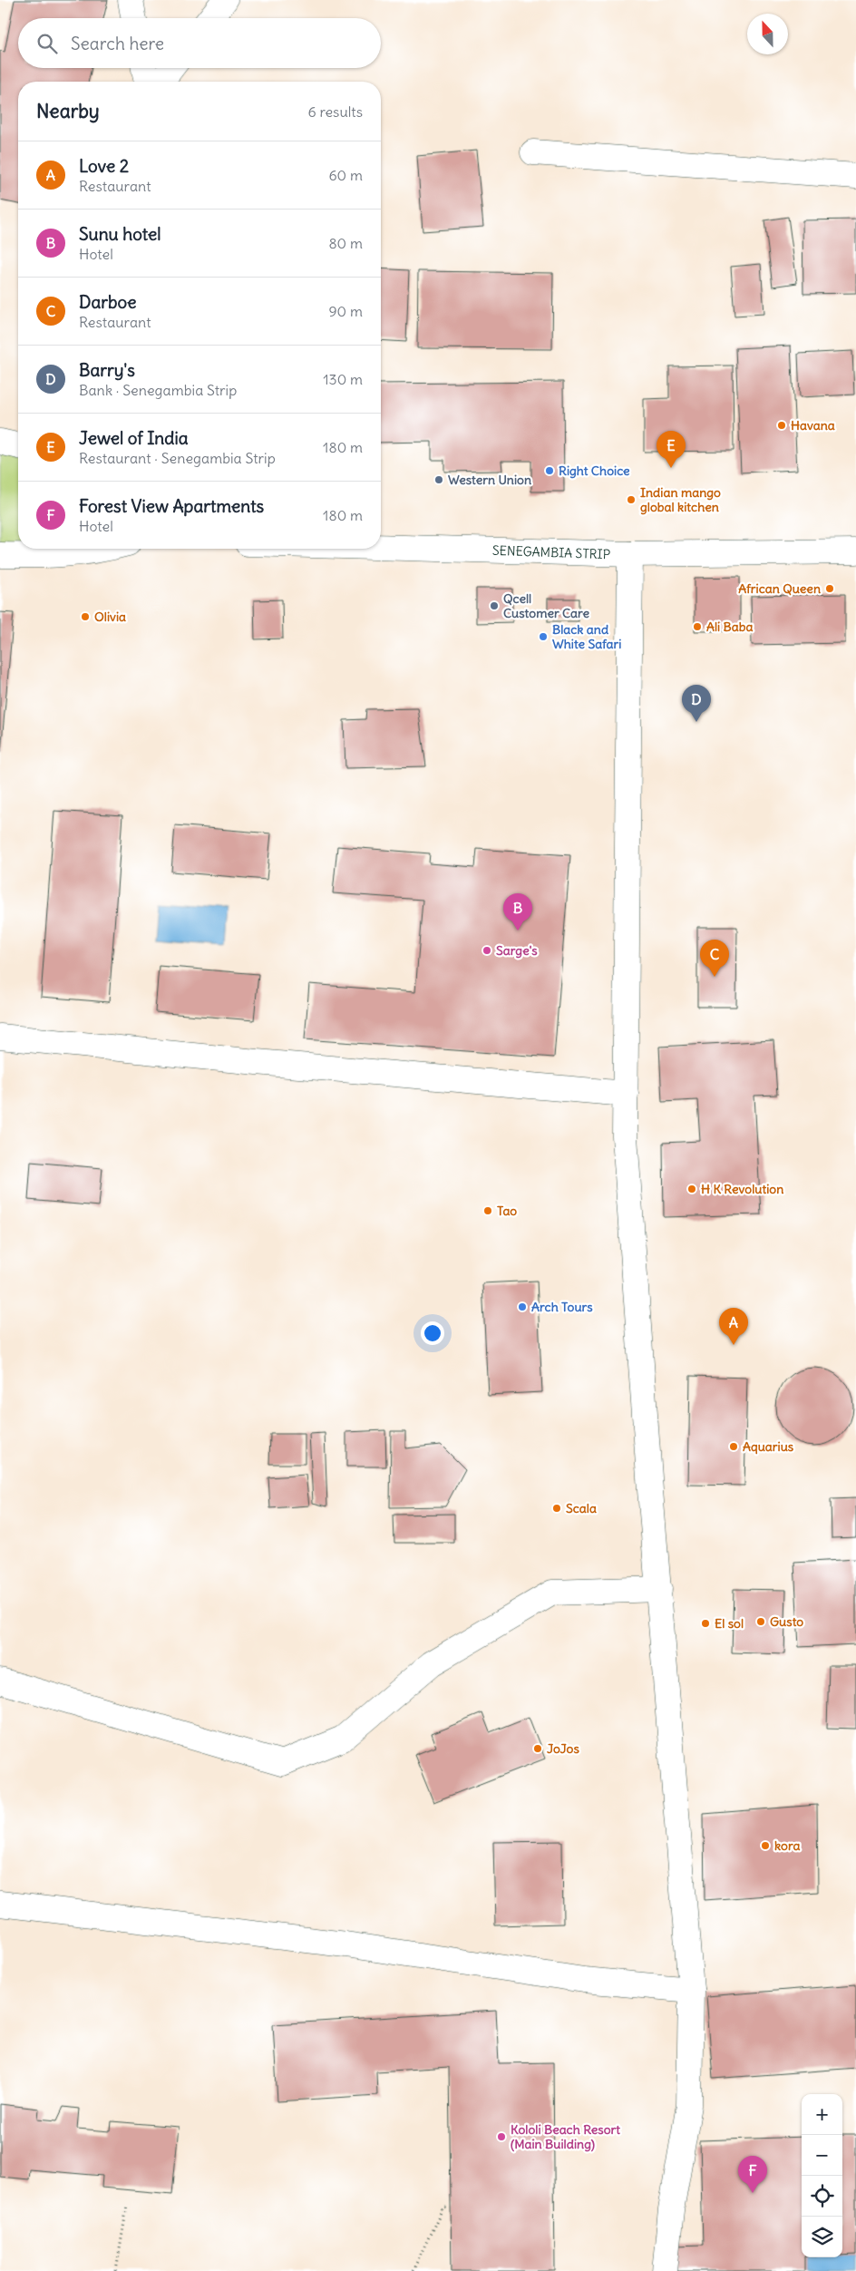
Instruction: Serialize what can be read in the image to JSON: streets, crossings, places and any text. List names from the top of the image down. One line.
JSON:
{"streets":{"street":["SENEGAMBIA STRIP"]},"places":["Havana","Right Choice","Western Union","Indian mango global kitchen","African Queen","Qcell Customer Care","Olivia","Ali Baba","Black and White Safari","Sarge's","H K Revolution","Tao","Arch Tours","Aquarius","Scala","Gusto","El sol","JoJos","kora","Kololi Beach Resort (Main Building)"],"north":"top","page":{"search":"Search here","heading":["Nearby","6 results"],"list":[{"mark":"A","name":"Love 2","note":"Restaurant","value":"60 m"},{"mark":"B","name":"Sunu hotel","note":"Hotel","value":"80 m"},{"mark":"C","name":"Darboe","note":"Restaurant","value":"90 m"},{"mark":"D","name":"Barry's","note":"Bank · Senegambia Strip","value":"130 m"},{"mark":"E","name":"Jewel of India","note":"Restaurant · Senegambia Strip","value":"180 m"},{"mark":"F","name":"Forest View Apartments","note":"Hotel","value":"180 m"}],"pins":["E","D","B","C","A","F"],"map_buttons":["+","−"]}}
